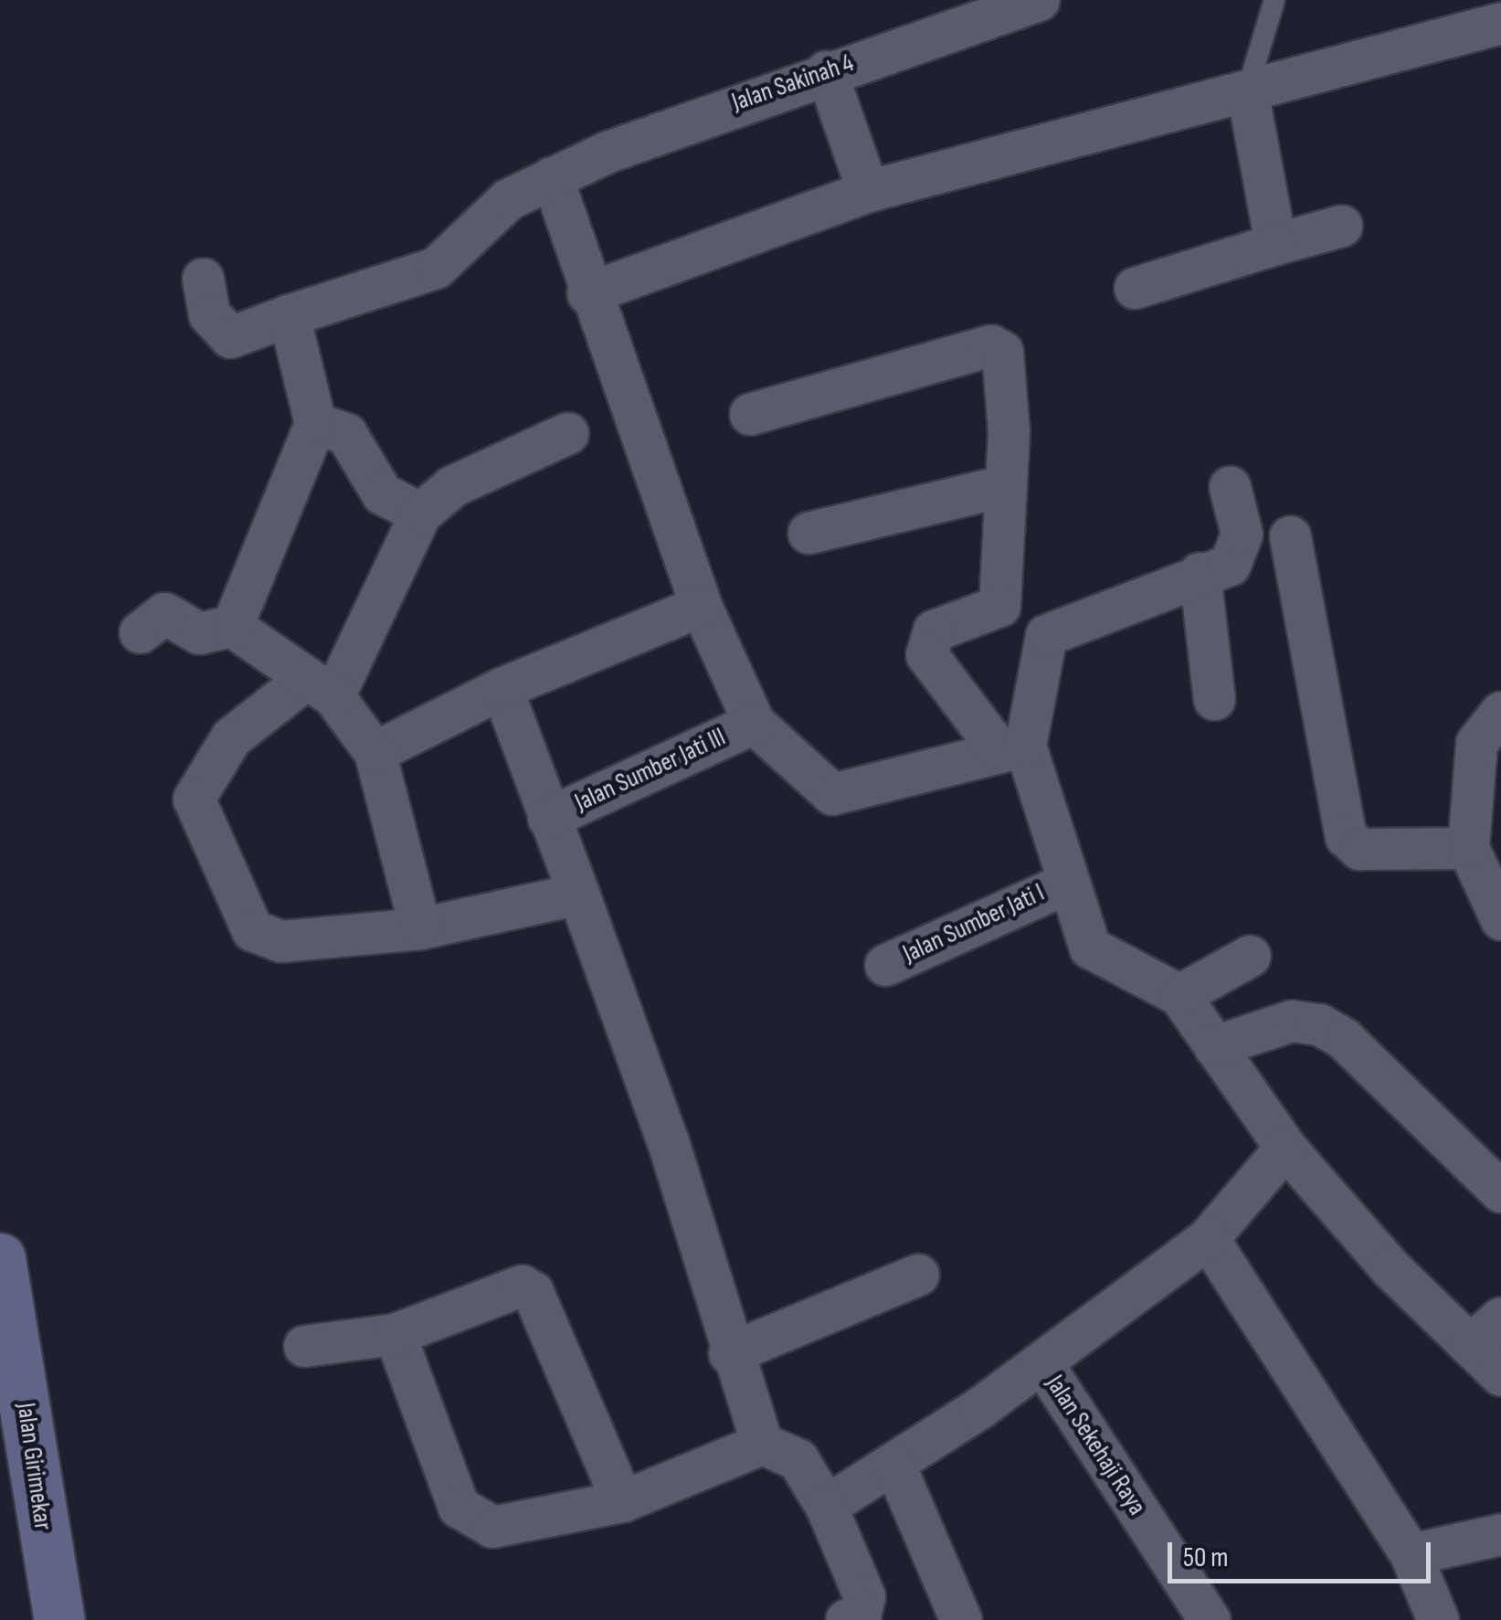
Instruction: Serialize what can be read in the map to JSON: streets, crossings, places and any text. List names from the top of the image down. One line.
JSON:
{"streets":{"street":["Jalan Sakinah 4","Jalan Sumber Jati III","Jalan Sumber Jati I","Jalan Sekehaji Raya","Jalan Girimekar"]},"scale_bar":"50 m"}
